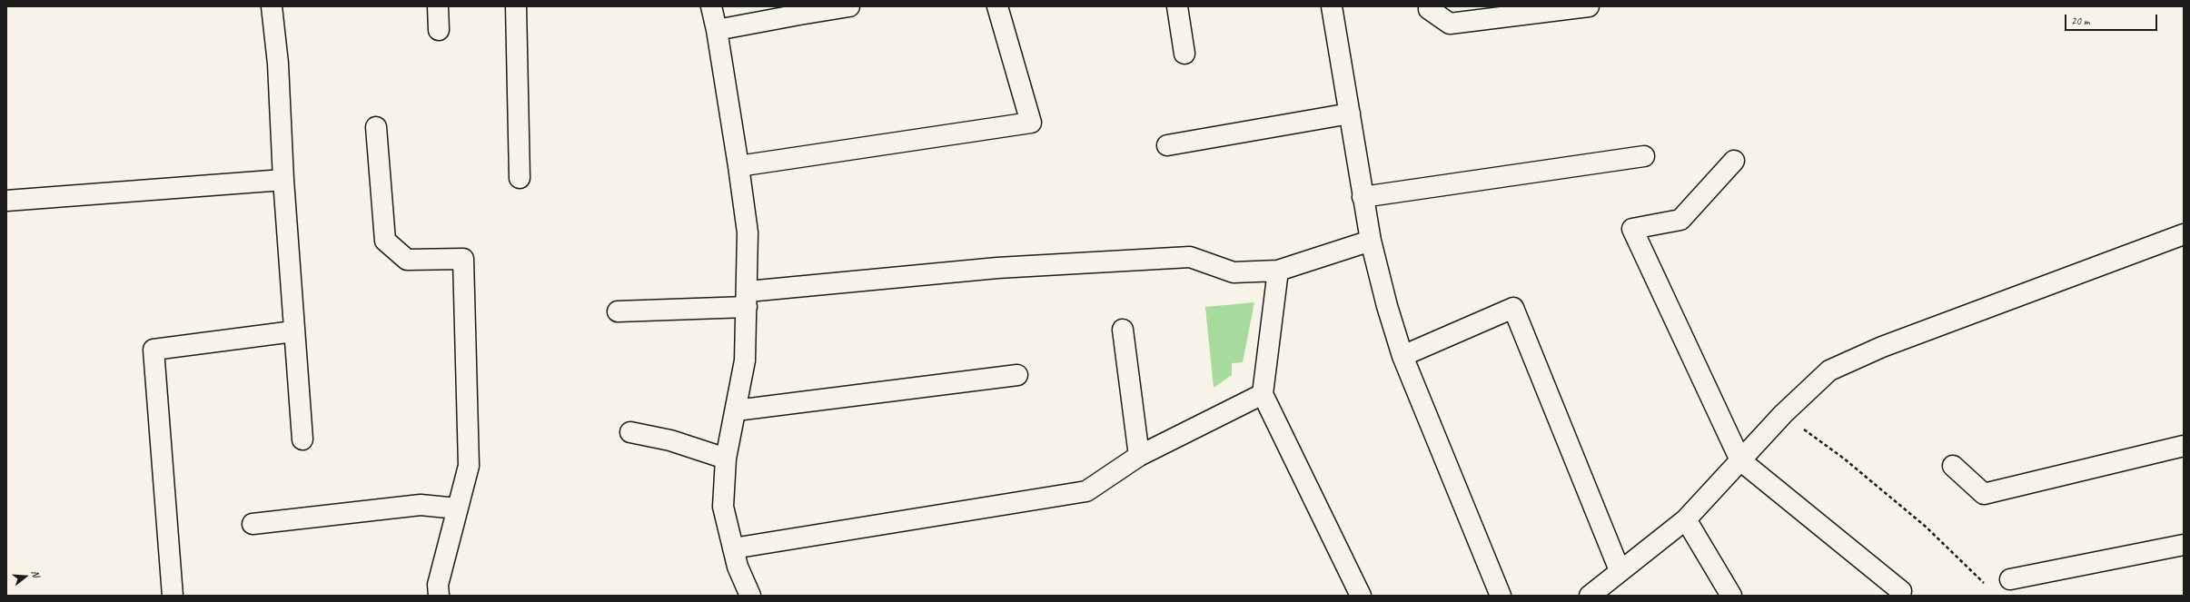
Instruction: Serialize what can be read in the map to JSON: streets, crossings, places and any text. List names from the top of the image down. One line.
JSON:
{"scale_bar":"20 m","north":"right"}
